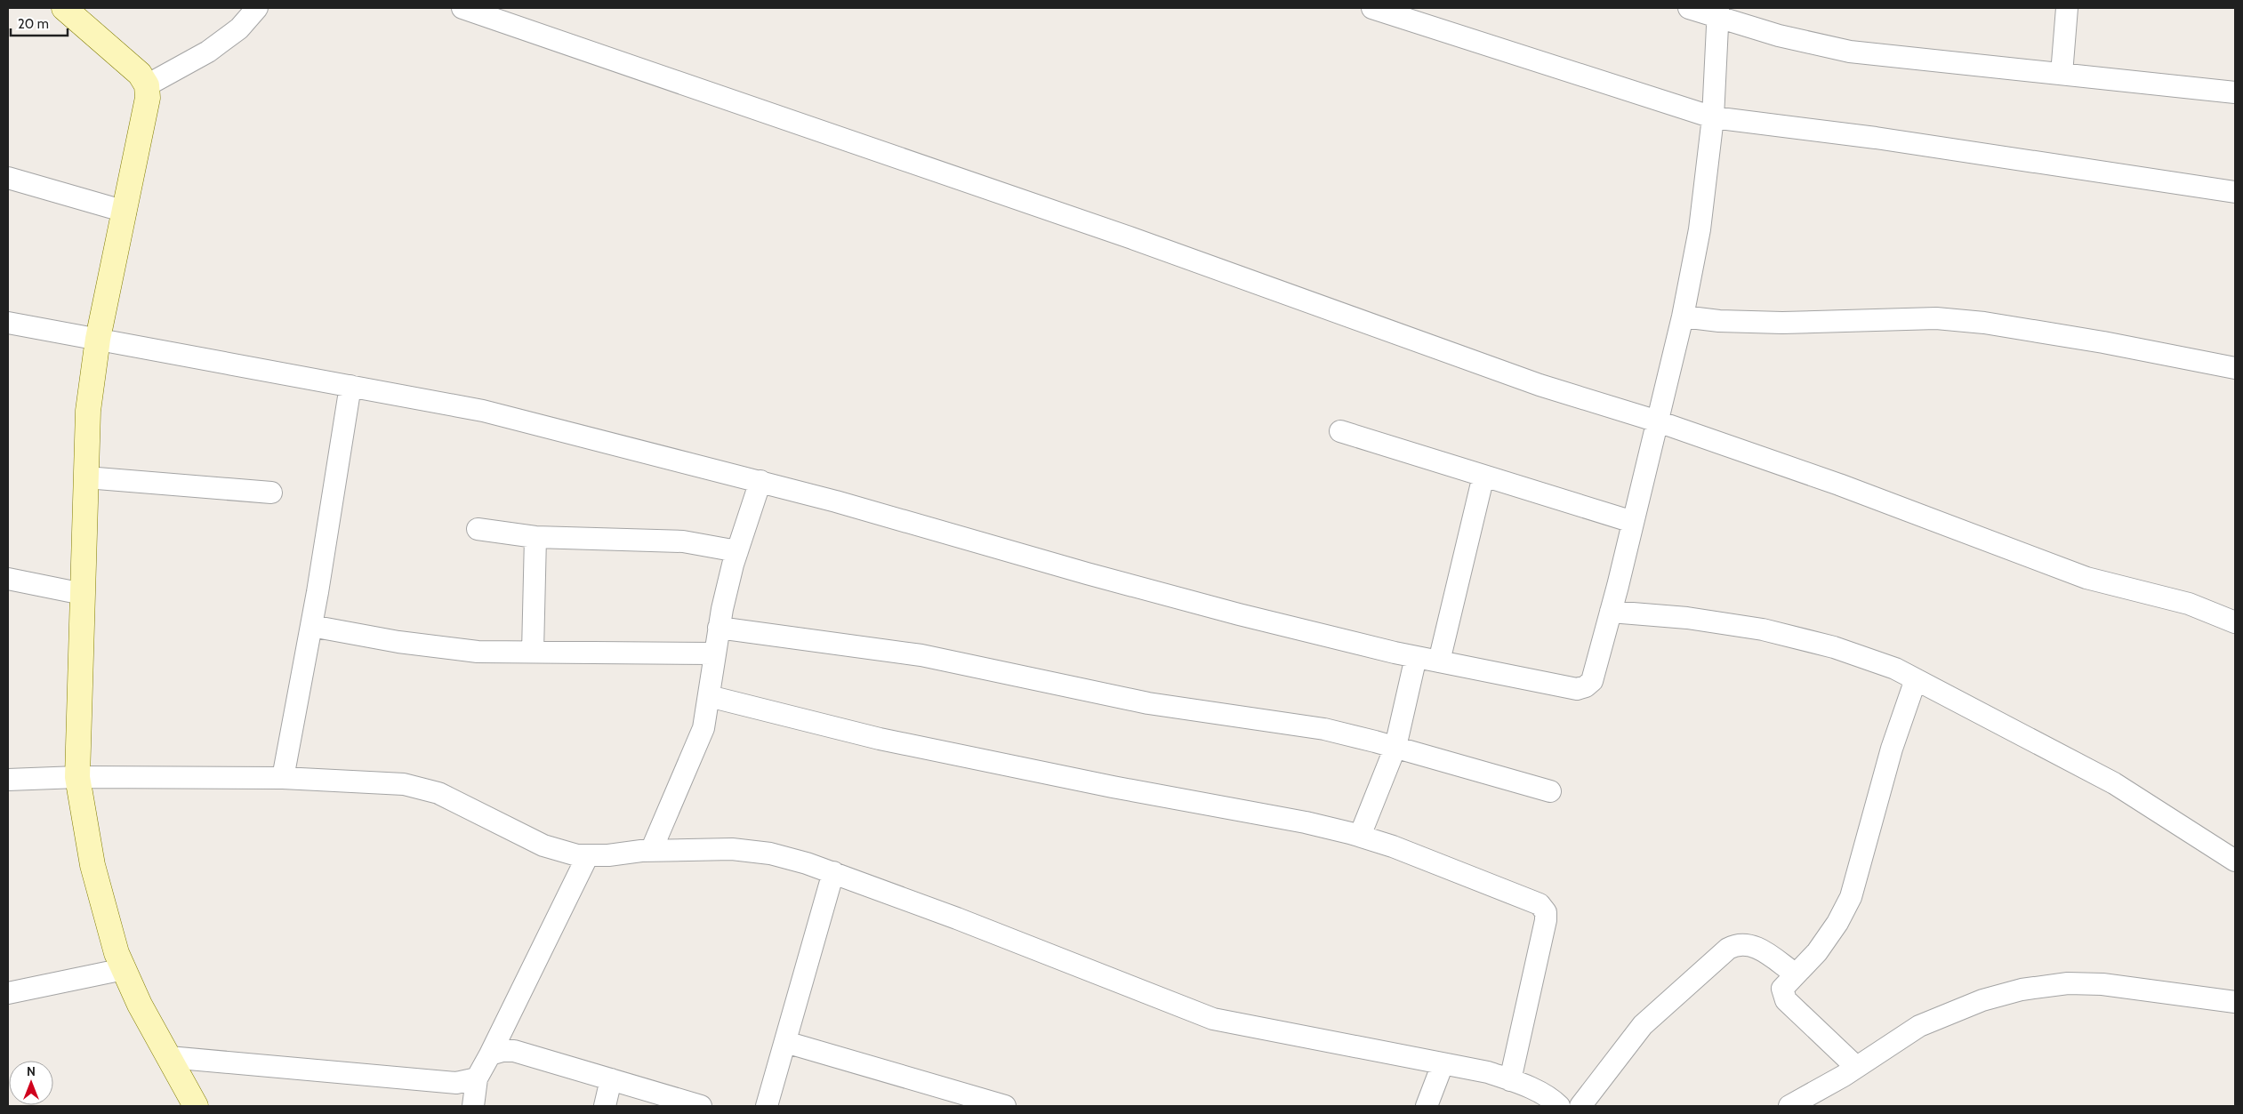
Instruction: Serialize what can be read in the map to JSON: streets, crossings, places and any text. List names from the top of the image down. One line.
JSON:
{"scale_bar":"20 m","north":"top"}
